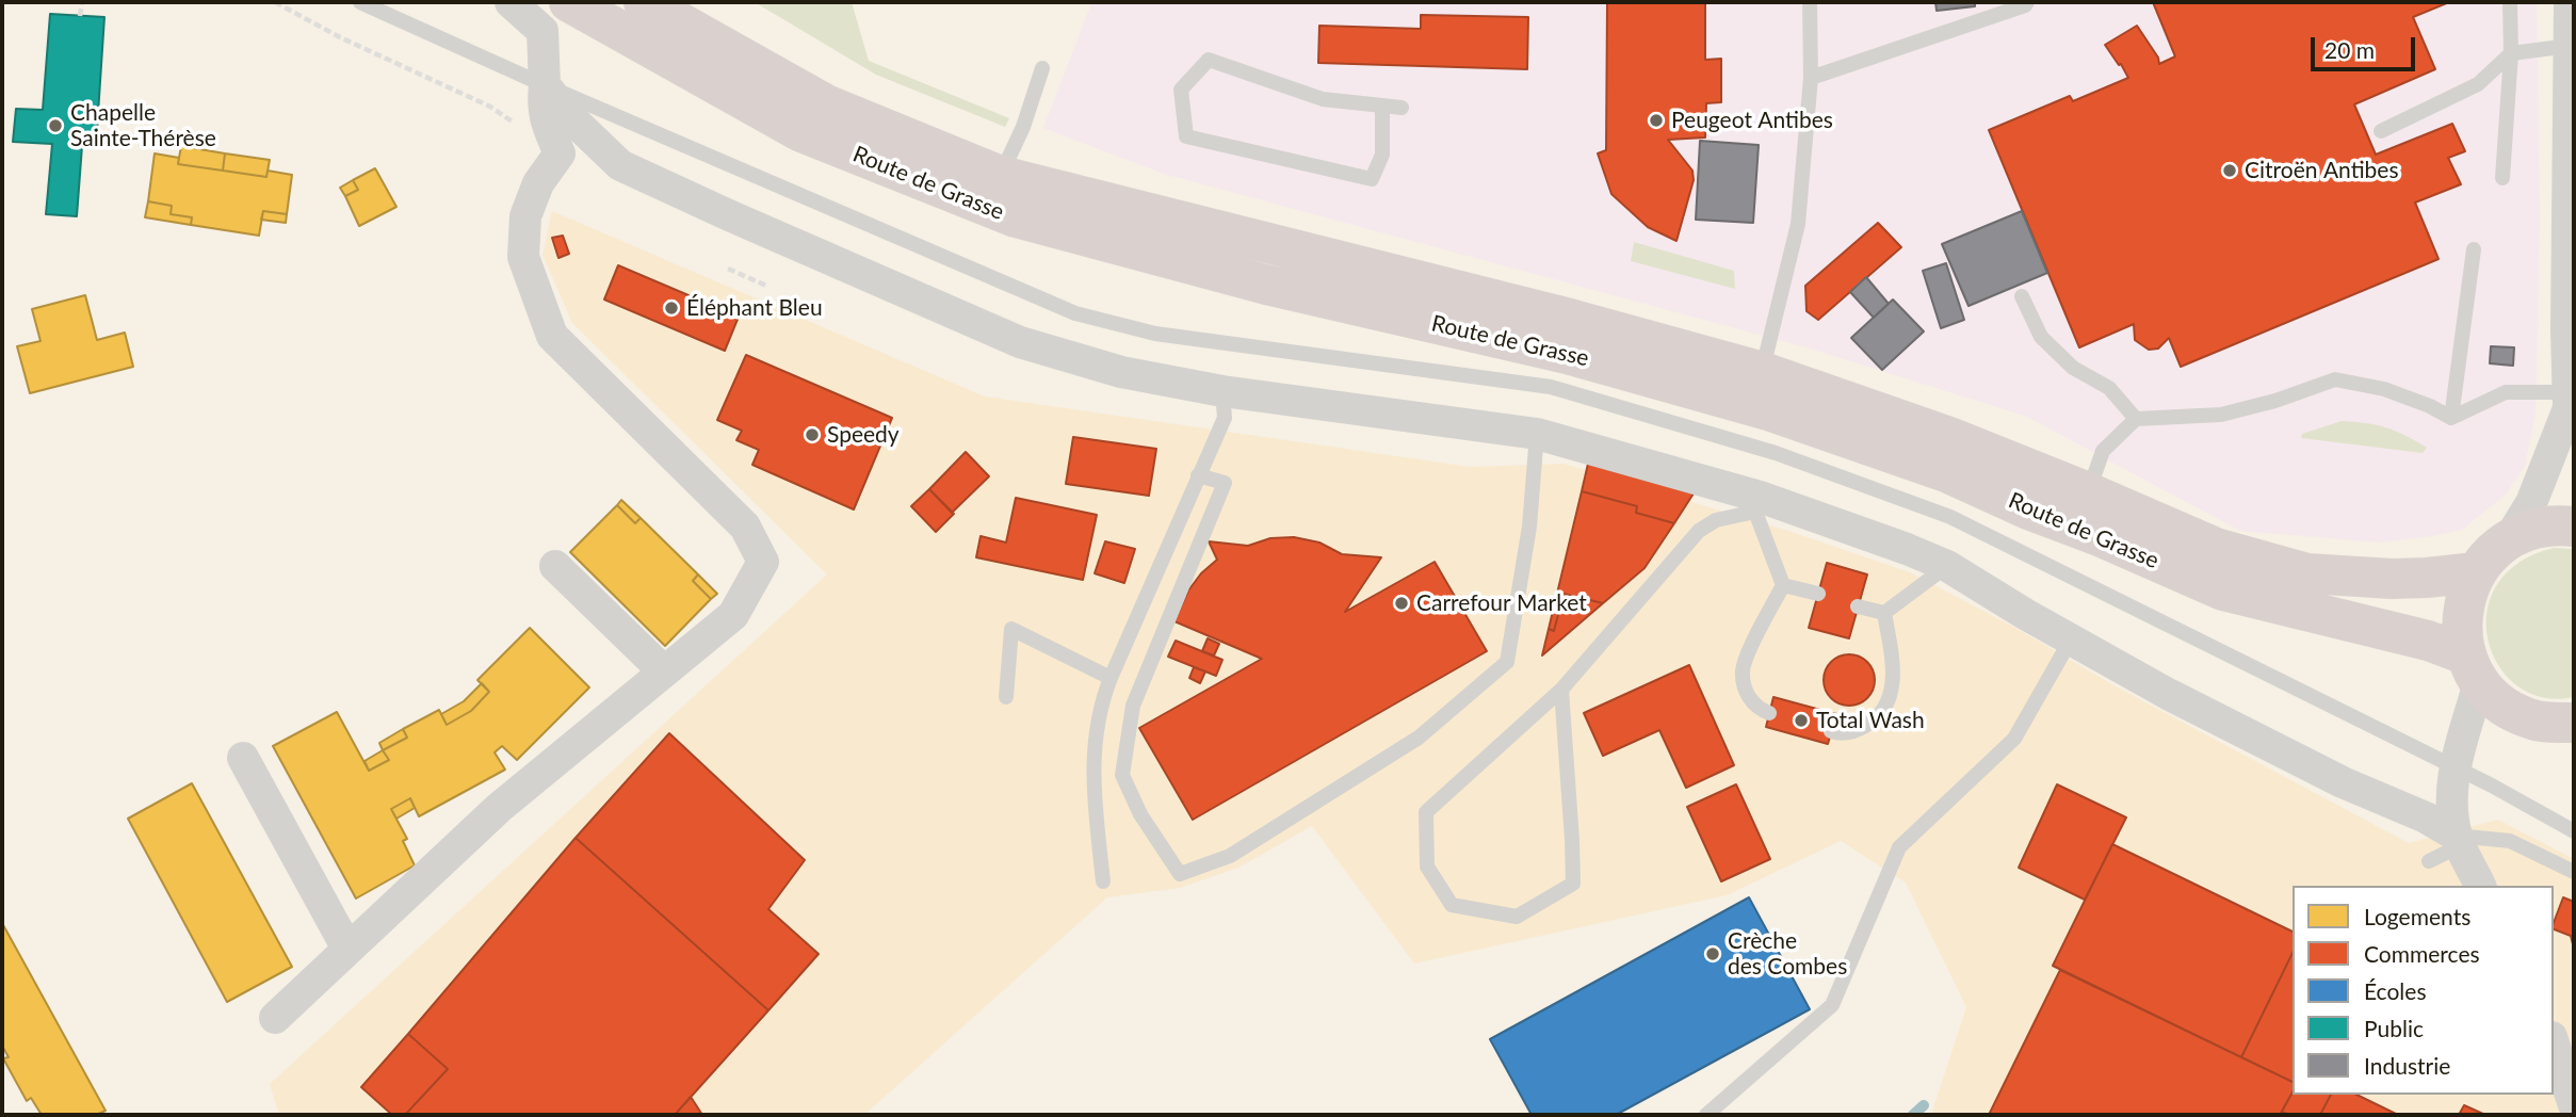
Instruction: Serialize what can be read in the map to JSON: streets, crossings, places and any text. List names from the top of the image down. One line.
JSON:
{"streets":{"main road":["Route de Grasse"]},"places":["Peugeot Antibes","Chapelle Sainte-Thérèse","Citroën Antibes","Éléphant Bleu","Speedy","Carrefour Market","Total Wash","Crèche des Combes"],"legend":["Logements","Commerces","Écoles","Public","Industrie"],"scale_bar":"20 m"}
